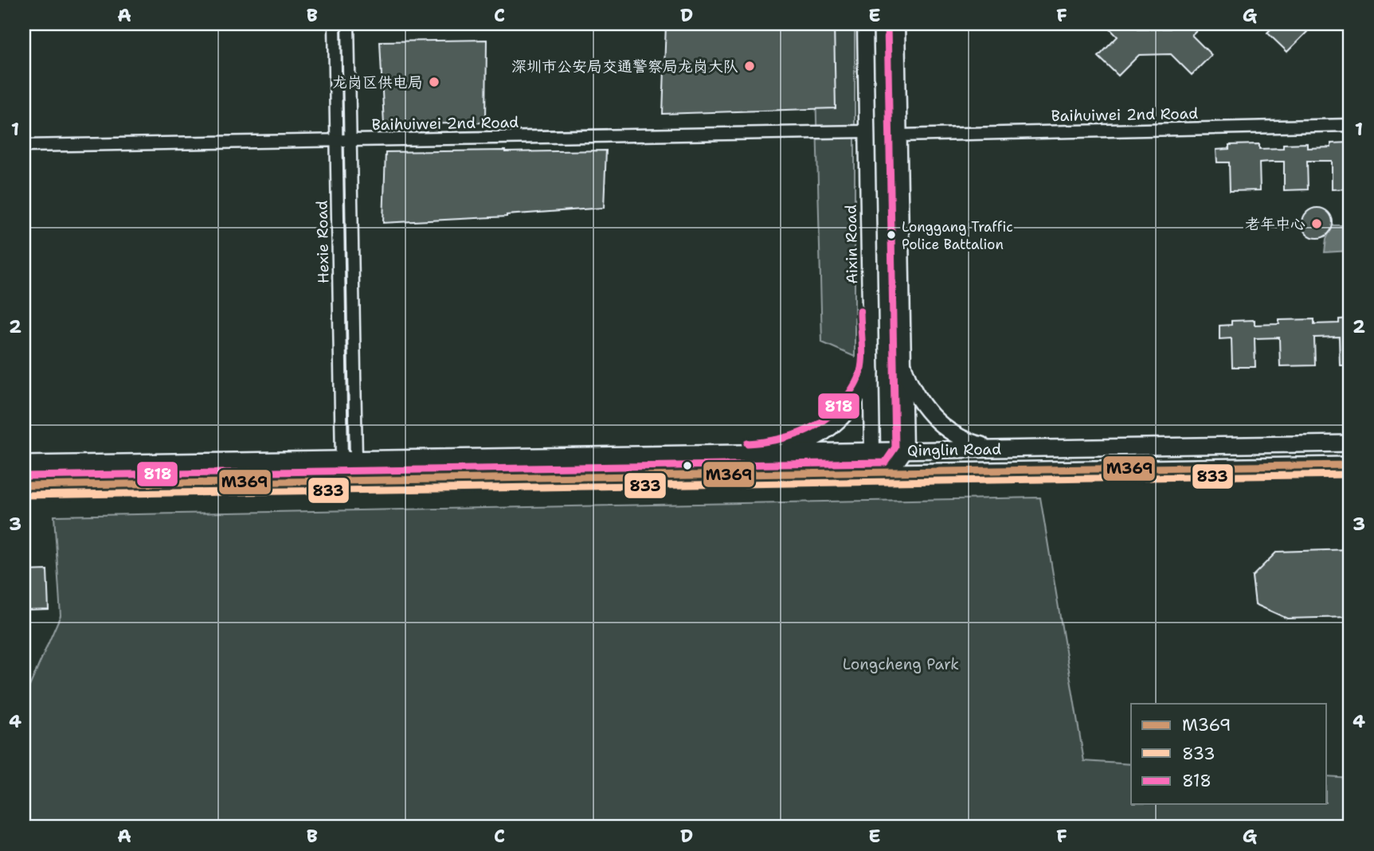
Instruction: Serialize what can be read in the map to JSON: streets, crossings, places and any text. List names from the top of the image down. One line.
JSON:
{"streets":{"main road":["Qinglin Road"],"street":["Baihuiwei 2nd Road","Hexie Road","Aixin Road"]},"crossings":[["Baihuiwei 2nd Road","Hexie Road"],["Baihuiwei 2nd Road","Aixin Road"],["Hexie Road","Qinglin Road"],["Aixin Road","Qinglin Road"]],"parks":["Longcheng Park"],"places":["深圳市公安局交通警察局龙岗大队","龙岗区供电局","老年中心","Longgang Traffic Police Battalion"],"lines":["transit line 818","transit line M369","transit line 833"],"legend":["M369","833","818"],"grid":{"columns":["A","B","C","D","E","F","G"],"rows":["1","2","3","4"]}}
